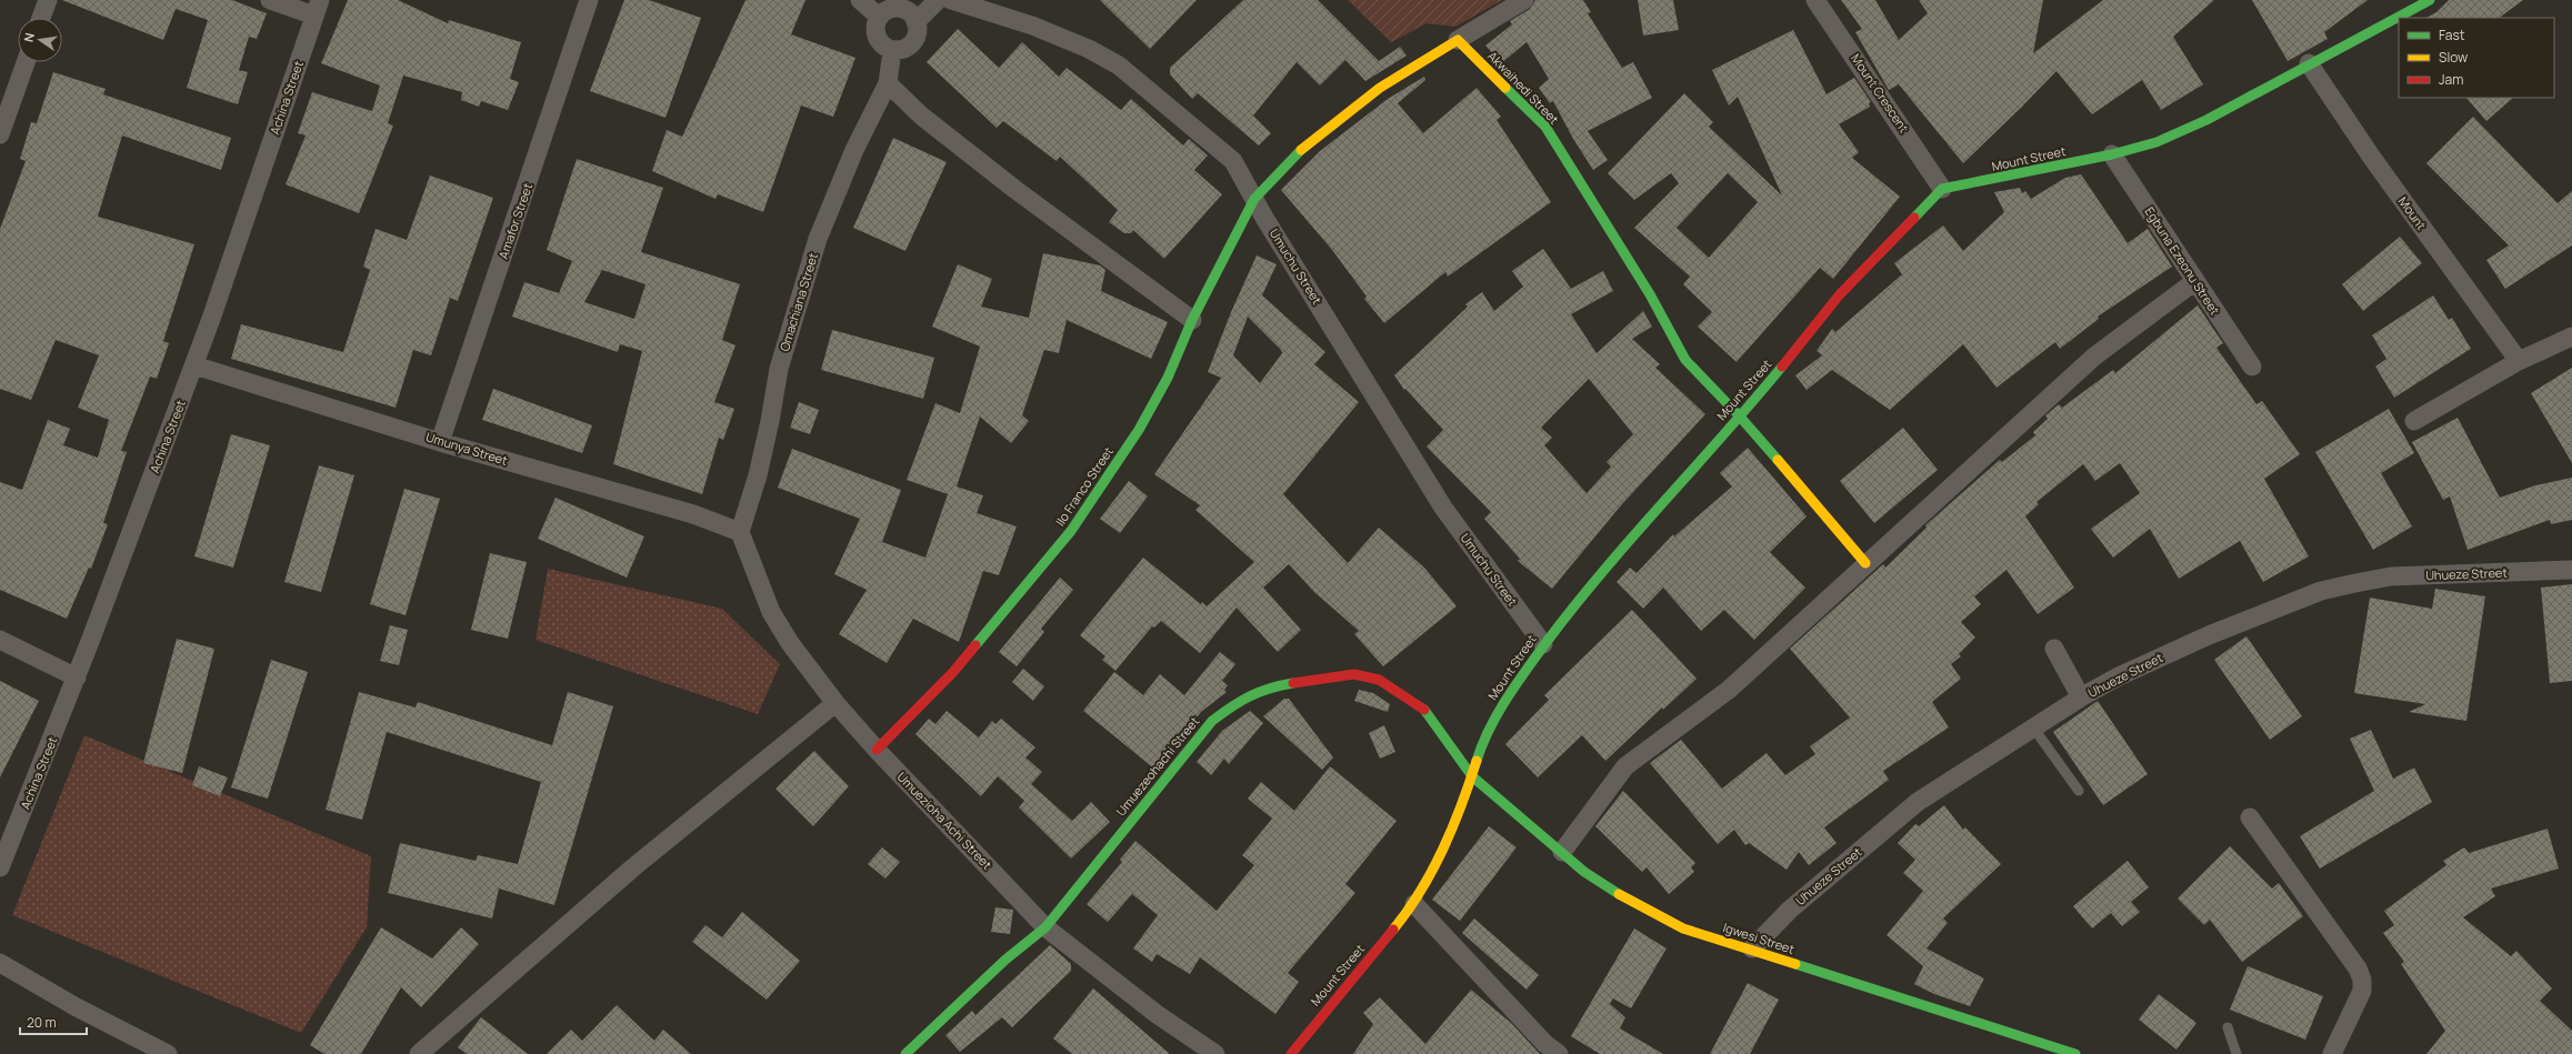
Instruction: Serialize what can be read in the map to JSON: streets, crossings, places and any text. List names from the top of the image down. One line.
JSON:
{"streets":{"street":["Akwaihedi Street","Mount Crescent","Achina Street","Mount Street","Mount","Amafor Street","Egbuna Ezeonu Street","Umuchu Street","Omachiana Street","Umunya Street","Ilo Franco Street","Uhueze Street","Umuezeohachi Street","Umuezioha Achi Street","Igwesi Street"]},"crossings":[["Akwaihedi Street","Mount Street"],["Mount Crescent","Mount Street"],["Achina Street","Umunya Street"],["Mount Street","Mount"],["Mount Street","Egbuna Ezeonu Street"],["Mount Street","Umuchu Street"],["Mount Street","Umuezeohachi Street"],["Mount Street","Igwesi Street"],["Amafor Street","Umunya Street"],["Umuchu Street","Ilo Franco Street"],["Omachiana Street","Umunya Street"],["Omachiana Street","Umuezioha Achi Street"],["Umunya Street","Umuezioha Achi Street"],["Ilo Franco Street","Umuezioha Achi Street"],["Uhueze Street","Igwesi Street"],["Umuezeohachi Street","Umuezioha Achi Street"],["Umuezeohachi Street","Igwesi Street"]],"legend":["Fast","Slow","Jam"],"scale_bar":"20 m","north":"left"}
